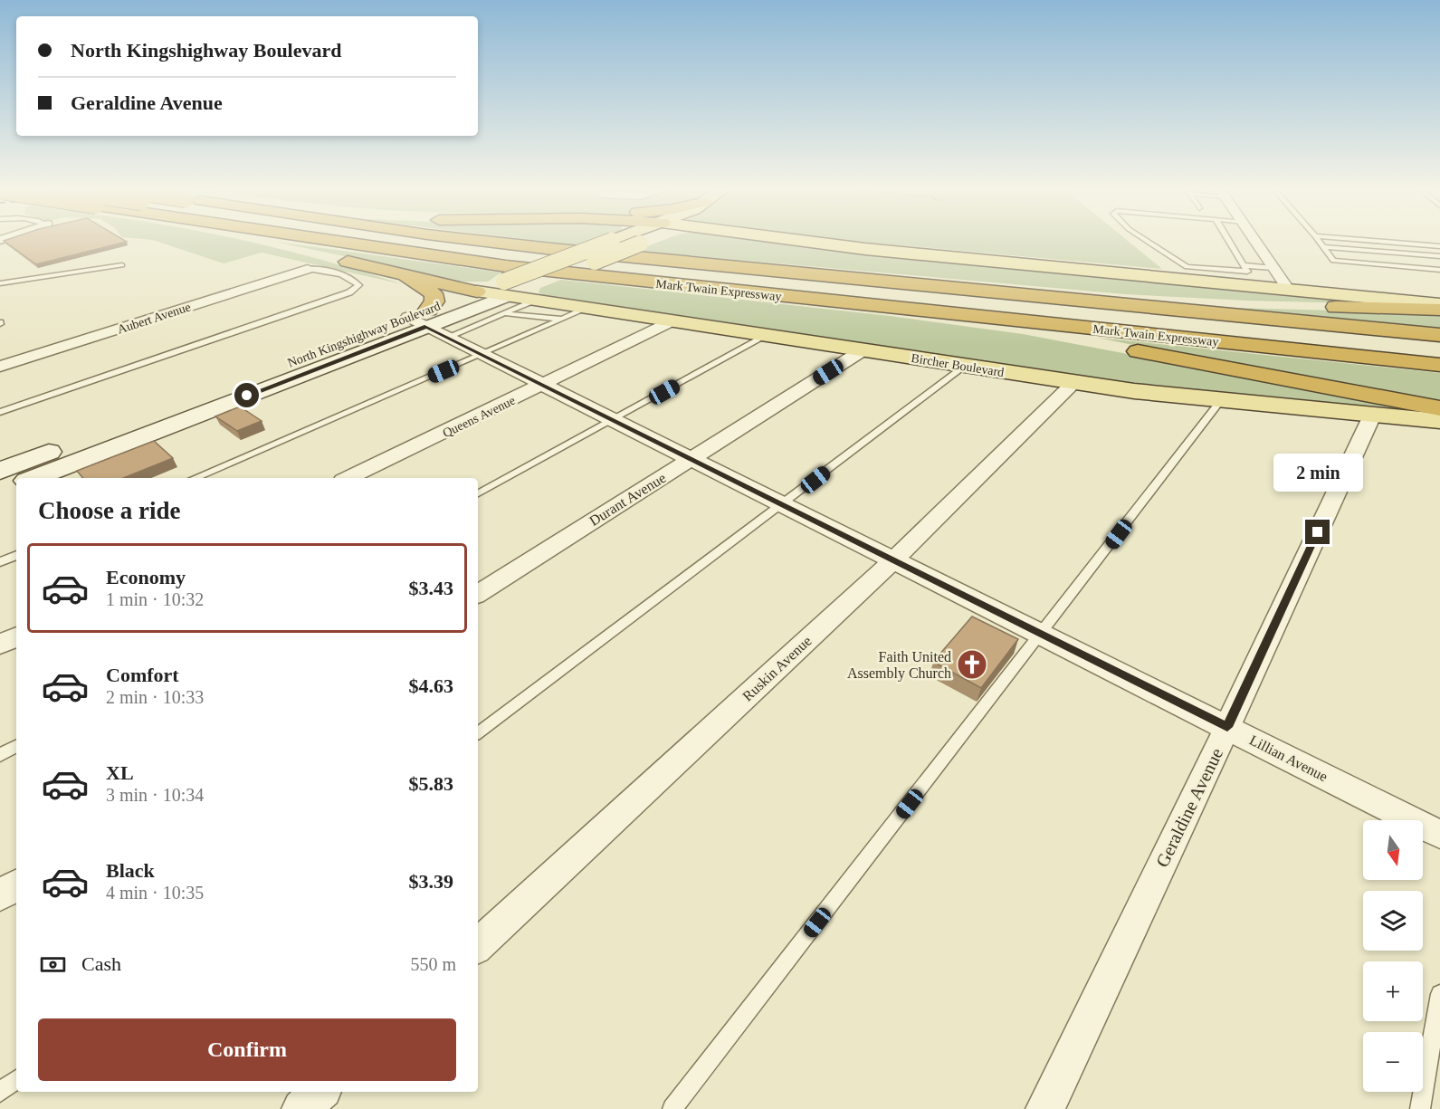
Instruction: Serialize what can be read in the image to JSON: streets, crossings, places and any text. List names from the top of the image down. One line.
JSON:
{"streets":{"highway":["Mark Twain Expressway"],"main road":["North Kingshighway Boulevard","Bircher Boulevard"],"street":["Aubert Avenue","Queens Avenue","Durant Avenue","Ruskin Avenue","Lillian Avenue","Geraldine Avenue"]},"crossings":[["North Kingshighway Boulevard","Bircher Boulevard"],["North Kingshighway Boulevard","Lillian Avenue"],["Bircher Boulevard","Queens Avenue"],["Bircher Boulevard","Durant Avenue"],["Bircher Boulevard","Ruskin Avenue"],["Bircher Boulevard","Geraldine Avenue"],["Queens Avenue","Lillian Avenue"],["Durant Avenue","Lillian Avenue"],["Ruskin Avenue","Lillian Avenue"],["Lillian Avenue","Geraldine Avenue"]],"places":{"church":["Faith United Assembly Church"]},"north":"bottom","page":{"banner":["North Kingshighway Boulevard","Geraldine Avenue"],"bubble":"2 min","heading":"Choose a ride","list":[{"name":"Economy","note":"1 min · 10:32","value":"$3.43"},{"name":"Comfort","note":"2 min · 10:33","value":"$4.63"},{"name":"XL","note":"3 min · 10:34","value":"$5.83"},{"name":"Black","note":"4 min · 10:35","value":"$3.39"}],"map_buttons":["+","−"],"pay":["Cash","550 m"],"buttons":"Confirm"}}
